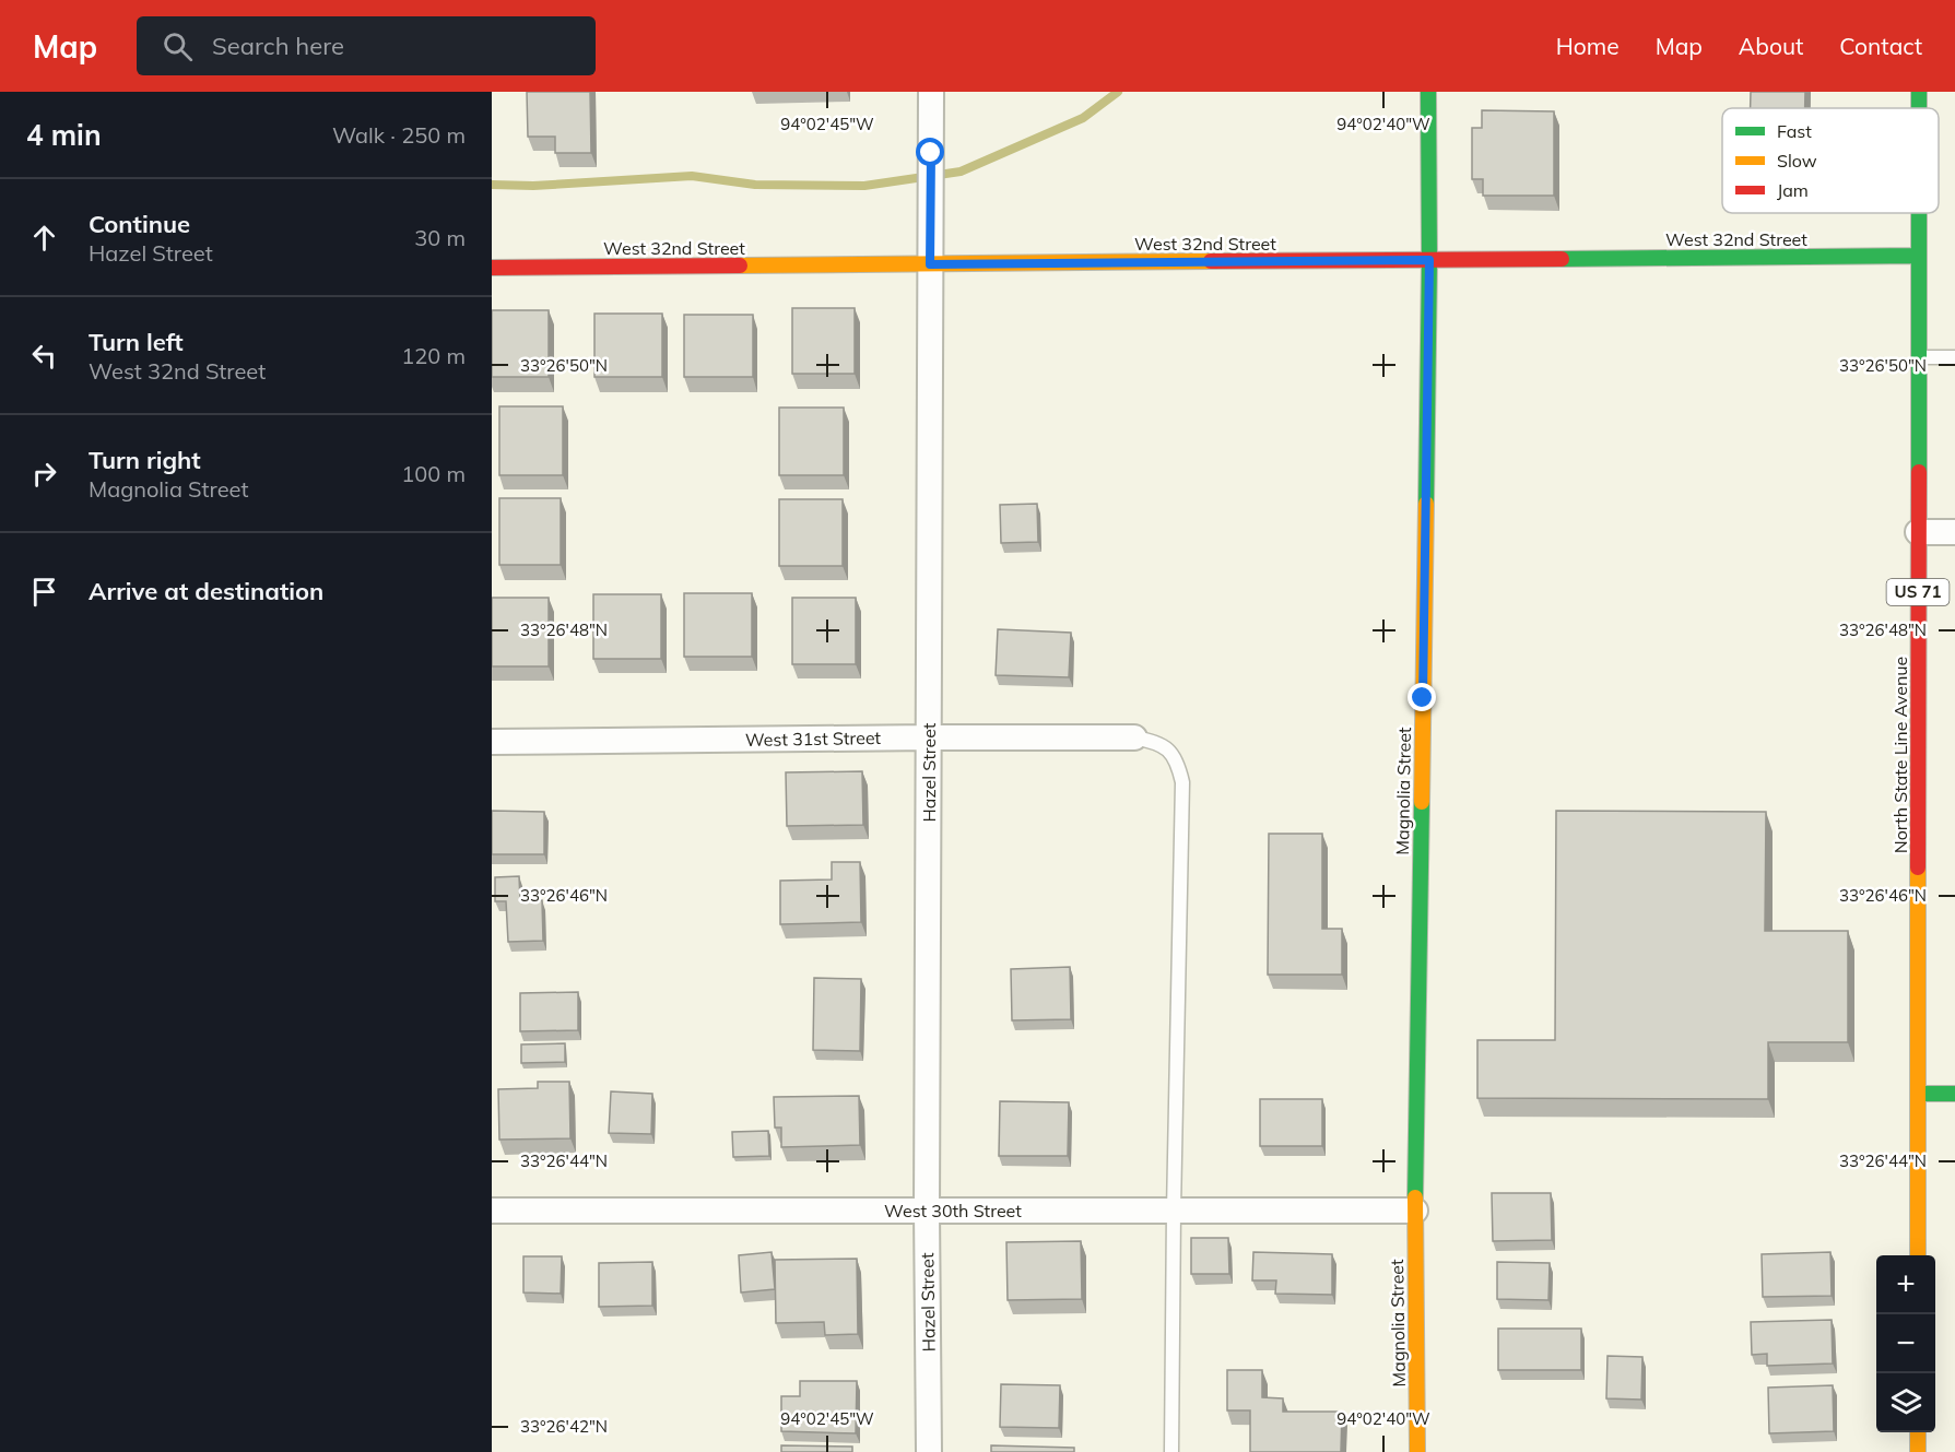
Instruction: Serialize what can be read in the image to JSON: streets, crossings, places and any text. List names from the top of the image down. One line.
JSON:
{"streets":{"street":["West 32nd Street","US 71","West 31st Street","North State Line Avenue","Hazel Street","Magnolia Street","West 30th Street"]},"crossings":[["West 32nd Street","North State Line Avenue"],["West 32nd Street","Hazel Street"],["West 32nd Street","Magnolia Street"],["West 31st Street","Hazel Street"],["Hazel Street","West 30th Street"],["Magnolia Street","West 30th Street"]],"legend":["Fast","Slow","Jam"],"page":{"header":"Map","search":"Search here","nav":["Home","Map","About","Contact"],"heading":["4 min","Walk · 250 m"],"list":[["Continue","Hazel Street","30 m"],["Turn left","West 32nd Street","120 m"],["Turn right","Magnolia Street","100 m"],"Arrive at destination"],"map_buttons":["+","−"]},"coordinates":["94°02'45\"W","94°02'40\"W","33°26'50\"N","33°26'48\"N","33°26'46\"N","33°26'44\"N","33°26'42\"N"]}
